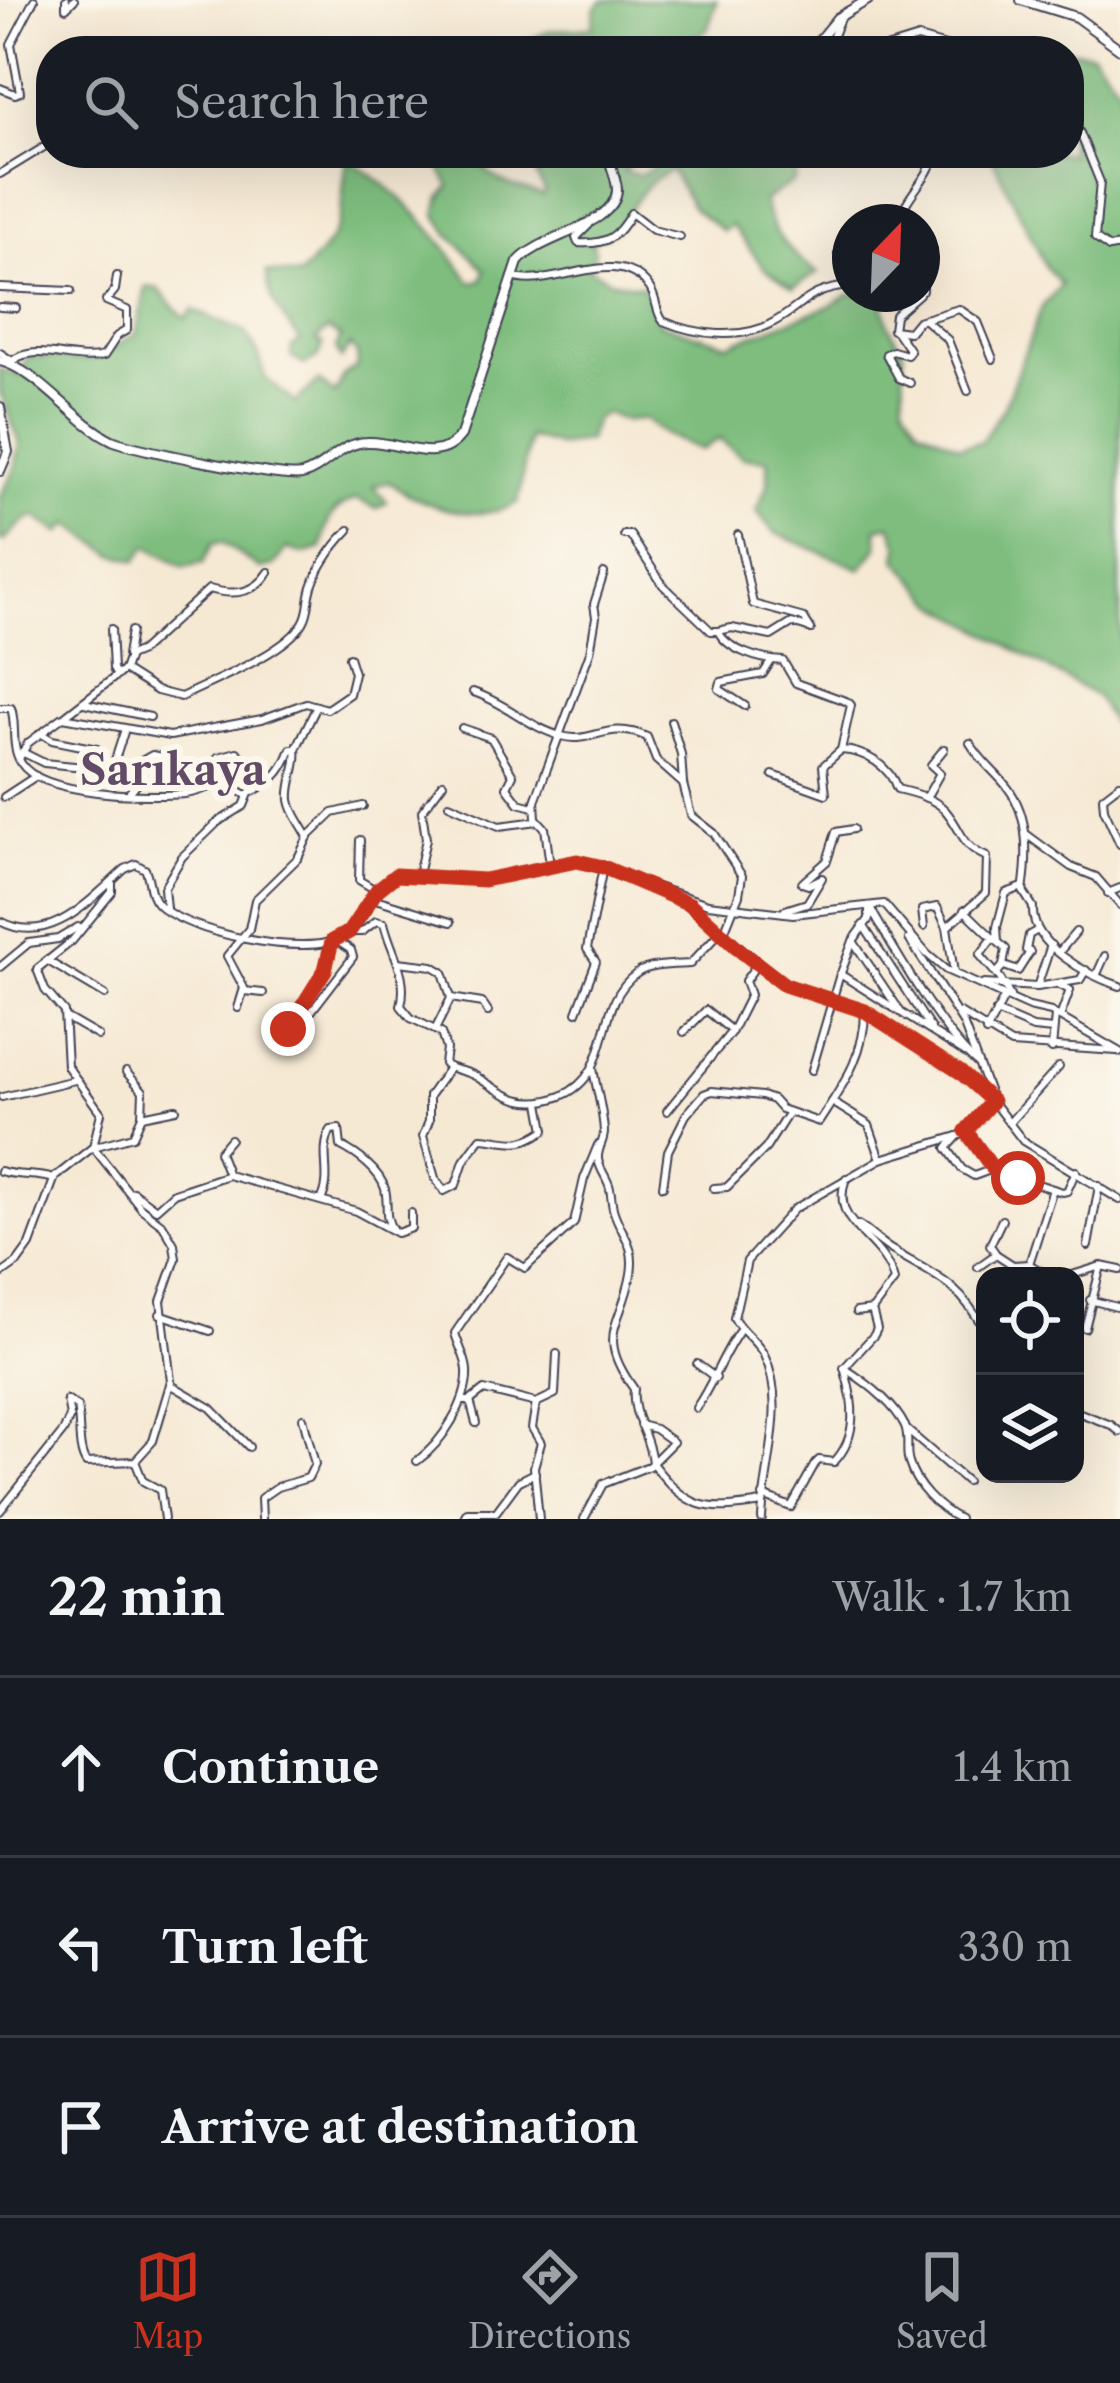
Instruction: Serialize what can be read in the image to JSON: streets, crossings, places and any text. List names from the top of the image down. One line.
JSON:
{"districts":["Sarıkaya"],"north":"top right","page":{"search":"Search here","heading":["22 min","Walk · 1.7 km"],"list":[["Continue","1.4 km"],["Turn left","330 m"],"Arrive at destination"],"nav":["Map","Directions","Saved"]}}
